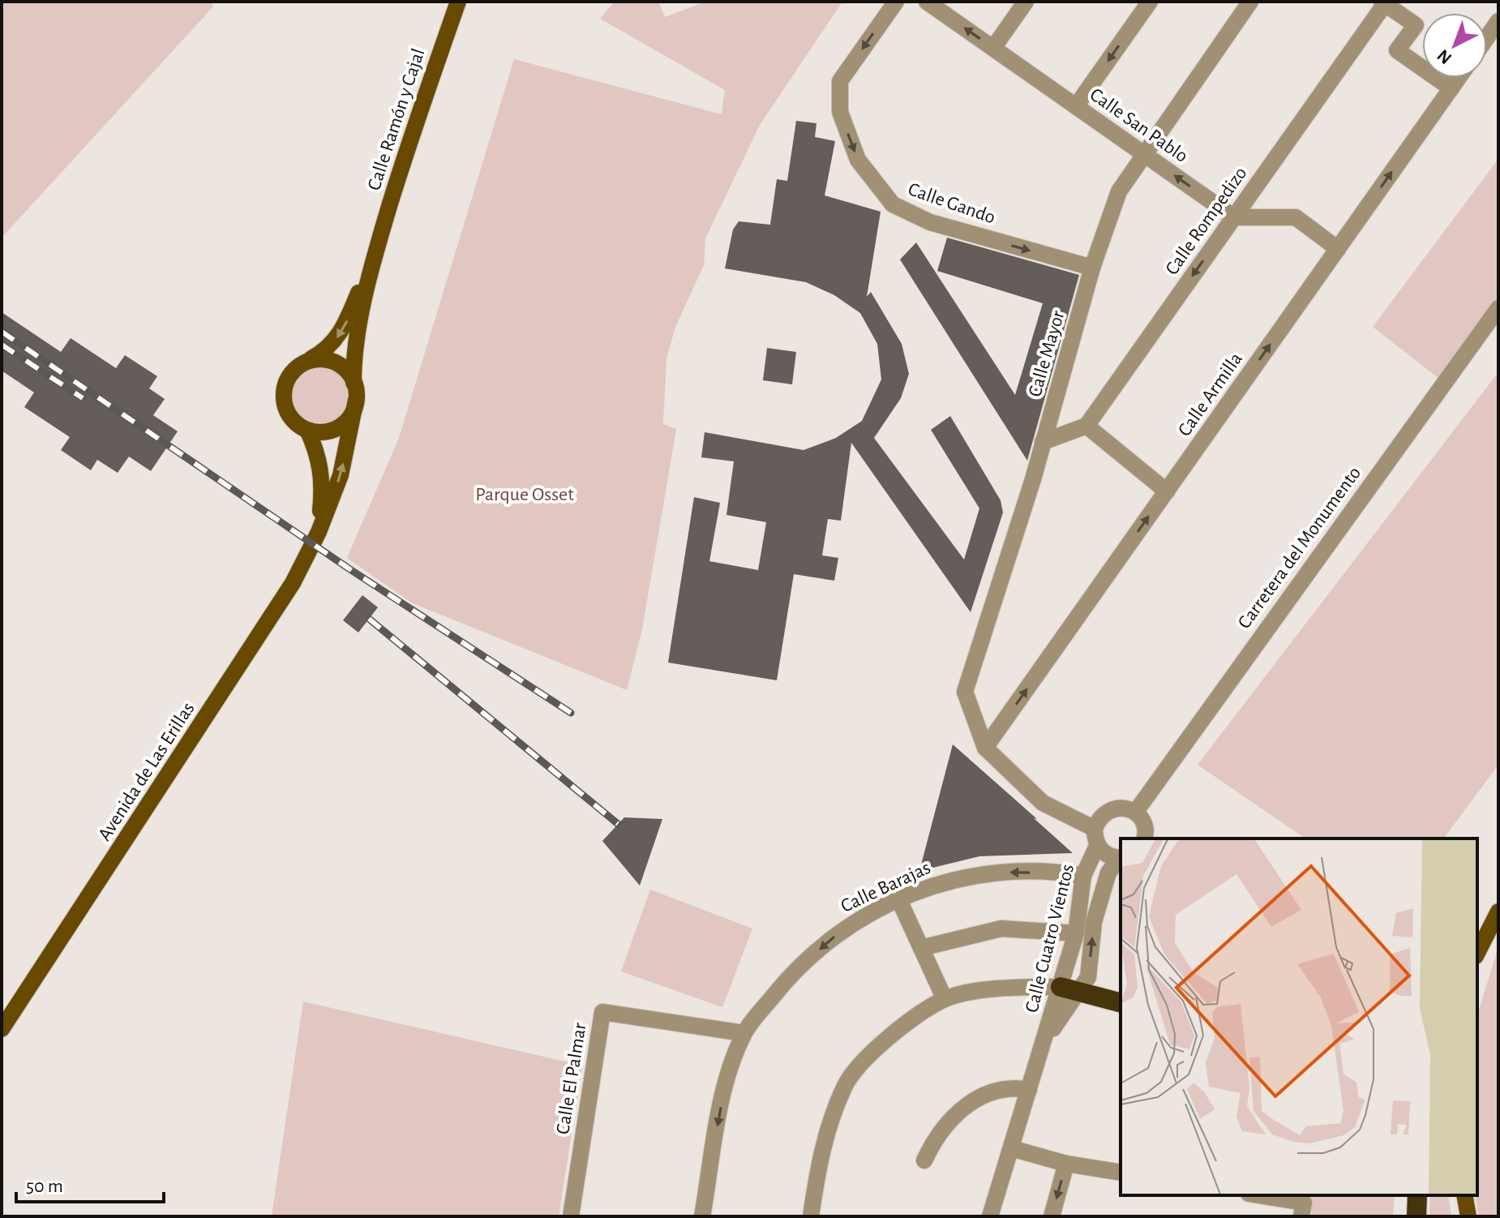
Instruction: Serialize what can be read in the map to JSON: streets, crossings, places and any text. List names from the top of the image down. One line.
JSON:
{"streets":{"main road":["Calle Ramón y Cajal","Avenida de Las Erillas"],"street":["Calle San Pablo","Calle Gando","Calle Rompedizo","Calle Mayor","Calle Armilla","Carretera del Monumento","Calle Barajas","Calle Cuatro Vientos","Calle El Palmar"]},"crossings":[["Calle Ramón y Cajal","Avenida de Las Erillas"],["Calle San Pablo","Calle Rompedizo"],["Calle San Pablo","Calle Mayor"],["Calle Gando","Calle Mayor"],["Calle Mayor","Calle Armilla"],["Calle Barajas","Calle Cuatro Vientos"],["Calle Barajas","Calle El Palmar"]],"one_way":["Calle San Pablo","Calle Rompedizo","Calle Armilla"],"parks":["Parque Osset"],"scale_bar":"50 m","north":"bottom left"}
